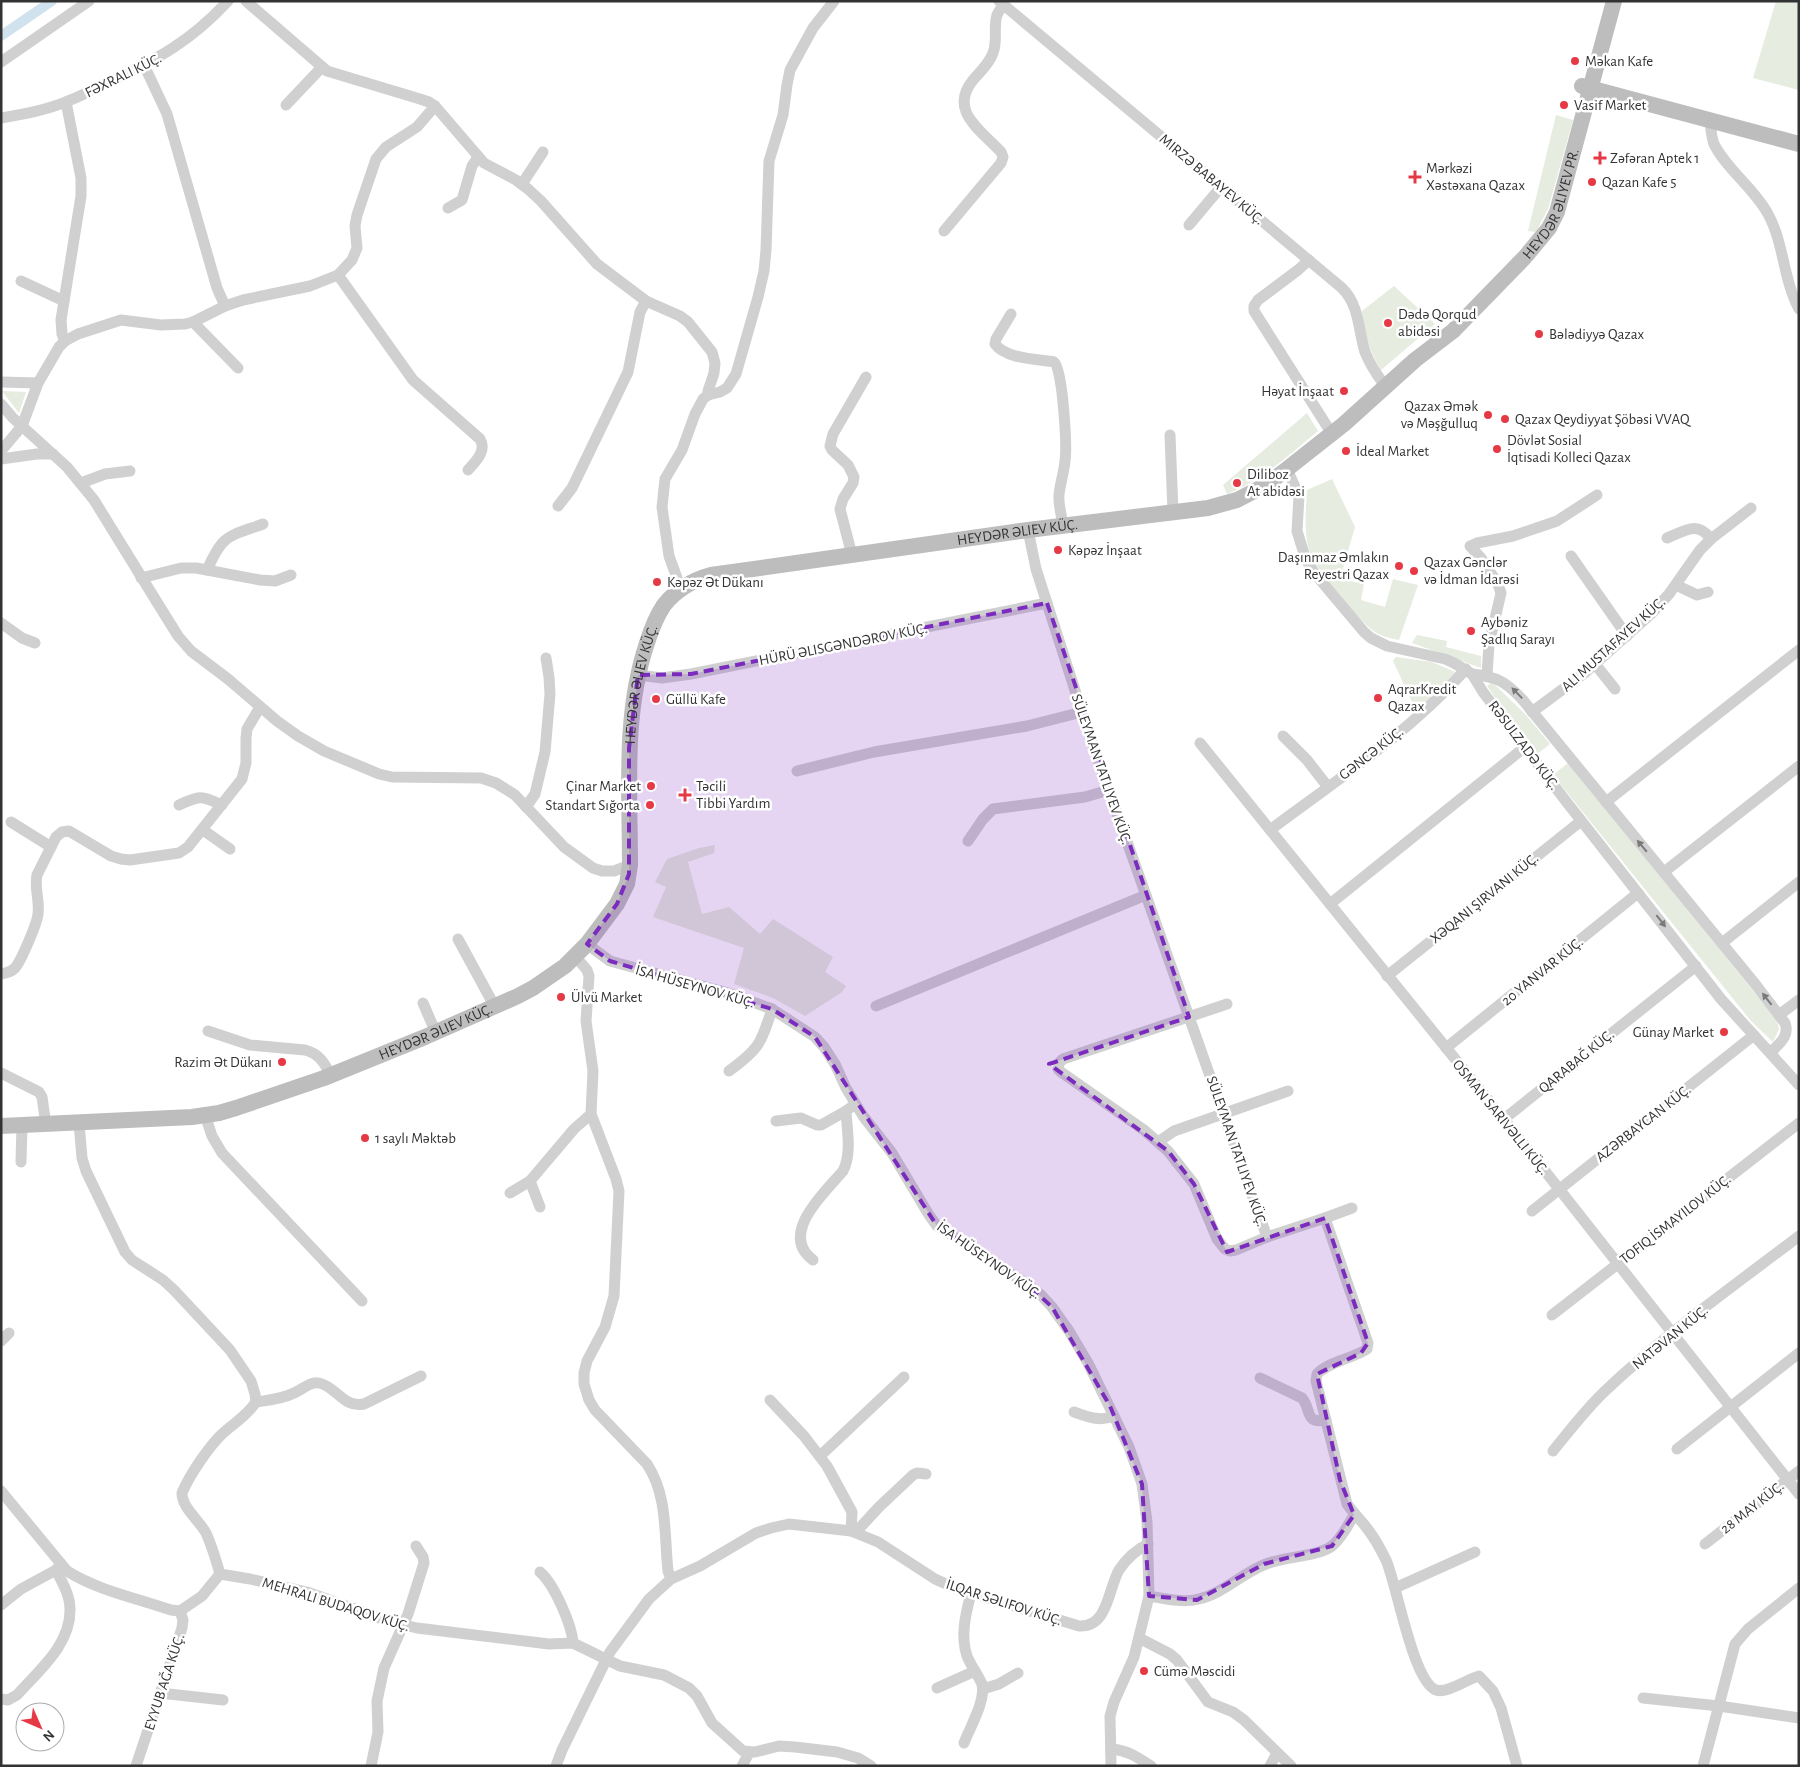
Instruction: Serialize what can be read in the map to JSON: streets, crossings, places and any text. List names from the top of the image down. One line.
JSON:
{"streets":{"main road":["HEYDƏR ƏLIEV KÜÇ."],"street":["MIRZƏ BABAYEV KÜÇ.","HÜRÜ ƏLISGƏNDƏROV KÜÇ.","RƏSULZADƏ KÜÇ.","GƏNCƏ KÜÇ.","XƏQANI ŞIRVANI KÜÇ.","20 YANVAR KÜÇ.","İSA HÜSEYNOV KÜÇ.","QARABAĞ KÜÇ.","AZƏRBAYCAN KÜÇ.","NATƏVAN KÜÇ.","28 MAY KÜÇ.","İLQAR SƏLIFOV KÜÇ.","EYYUB AĞA KÜÇ."]},"crossings":[["MIRZƏ BABAYEV KÜÇ.","HEYDƏR ƏLIEV KÜÇ."],["HEYDƏR ƏLIEV KÜÇ.","HÜRÜ ƏLISGƏNDƏROV KÜÇ."],["HEYDƏR ƏLIEV KÜÇ.","İSA HÜSEYNOV KÜÇ."],["RƏSULZADƏ KÜÇ.","GƏNCƏ KÜÇ."],["RƏSULZADƏ KÜÇ.","XƏQANI ŞIRVANI KÜÇ."],["RƏSULZADƏ KÜÇ.","20 YANVAR KÜÇ."],["RƏSULZADƏ KÜÇ.","QARABAĞ KÜÇ."],["RƏSULZADƏ KÜÇ.","AZƏRBAYCAN KÜÇ."],["İSA HÜSEYNOV KÜÇ.","İLQAR SƏLIFOV KÜÇ."]],"places":{"other":["Məkan Kafe","Vasif Market","Qazan Kafe 5","Dədə Qorqud abidəsi","Bələdiyyə Qazax","Həyat İnşaat","Qazax Əmək və Məşğulluq","Qazax Qeydiyyat Şöbəsi VVAQ","Dövlət Sosial İqtisadi Kolleci Qazax","İdeal Market","Diliboz At abidəsi","Kəpəz İnşaat","Daşınmaz Əmlakın Reyestri Qazax","Qazax Gənclər və İdman İdarəsi","Kəpəz Ət Dükanı","Aybəniz Şadlıq Sarayı","AqrarKredit Qazax","Güllü Kafe","Çinar Market","Standart Sığorta","Ülvü Market","Günay Market","Razim Ət Dükanı","1 saylı Məktəb","Cümə Məscidi"],"health":["Zəfəran Aptek 1","Mərkəzi Xəstəxana Qazax","Təcili Tibbi Yardım"]},"north":"bottom right"}
